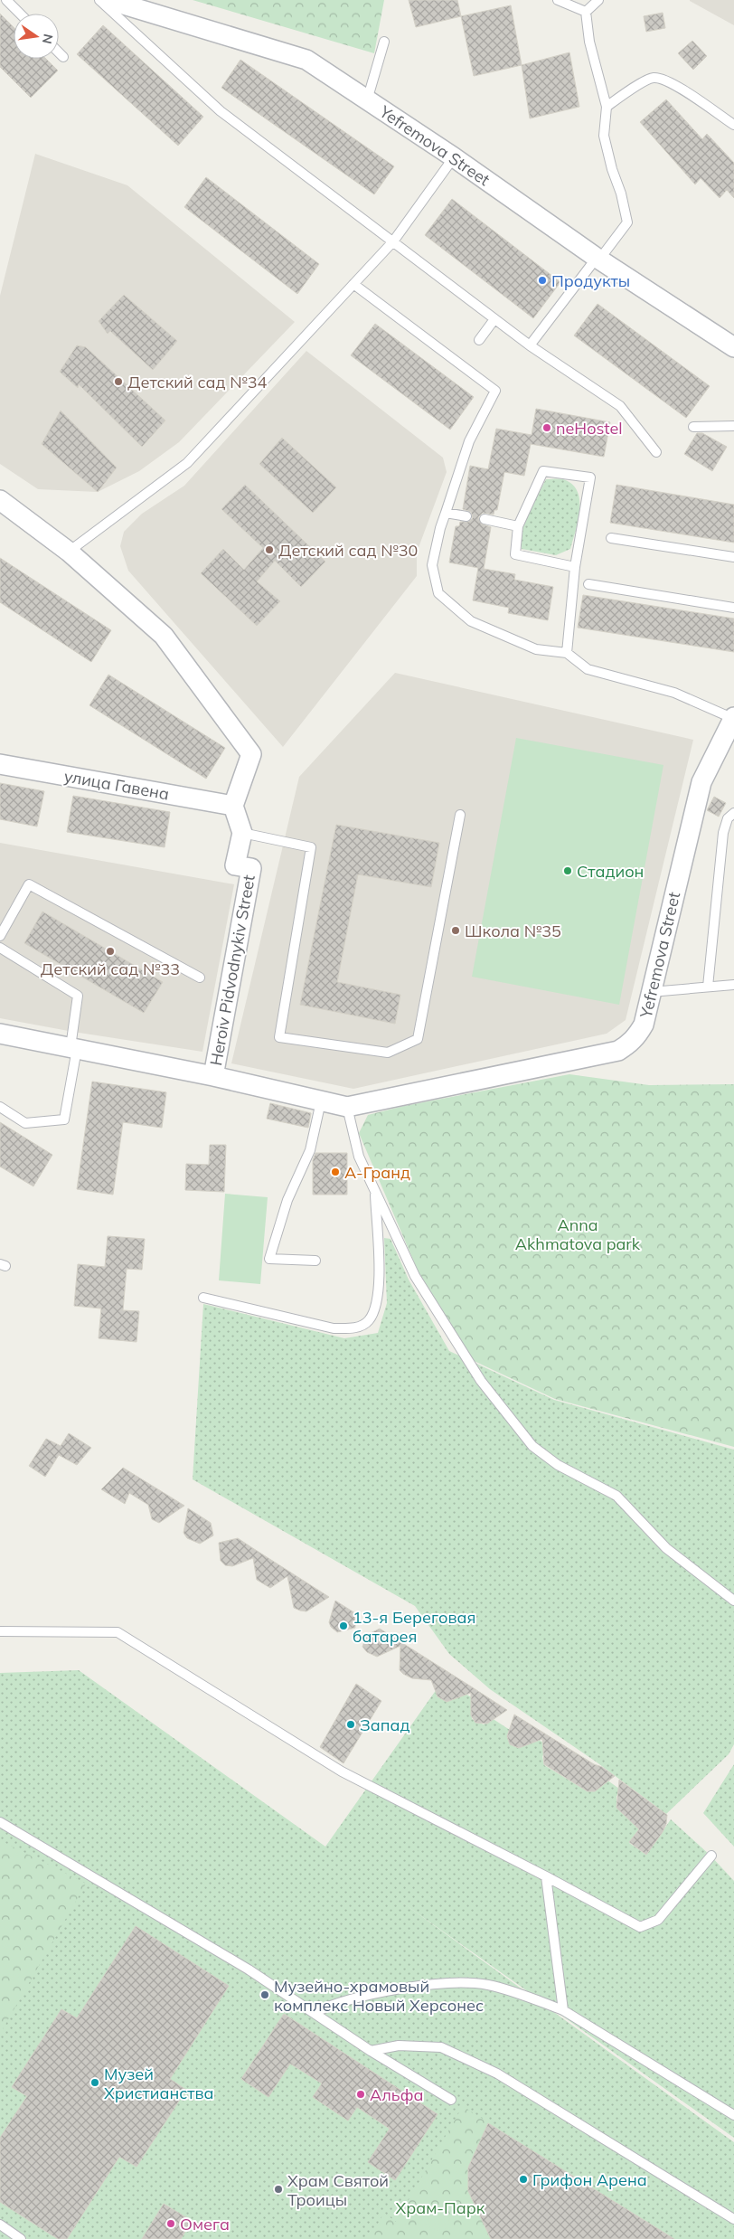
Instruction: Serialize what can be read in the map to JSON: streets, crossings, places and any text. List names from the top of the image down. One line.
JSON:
{"streets":{"street":["Yefremova Street","улица Гавена","Heroiv Pidvodnykiv Street"]},"parks":["Anna Akhmatova park","Храм-Парк"],"places":["Продукты","Детский сад №34","neHostel","Детский сад №30","Стадион","Школа №35","Детский сад №33","А-Гранд","13-я Береговая батарея","Запад","Музейно-храмовый комплекс Новый Херсонес","Музей Христианства","Альфа","Грифон Арена","Храм Святой Троицы","Омега"],"north":"right"}
